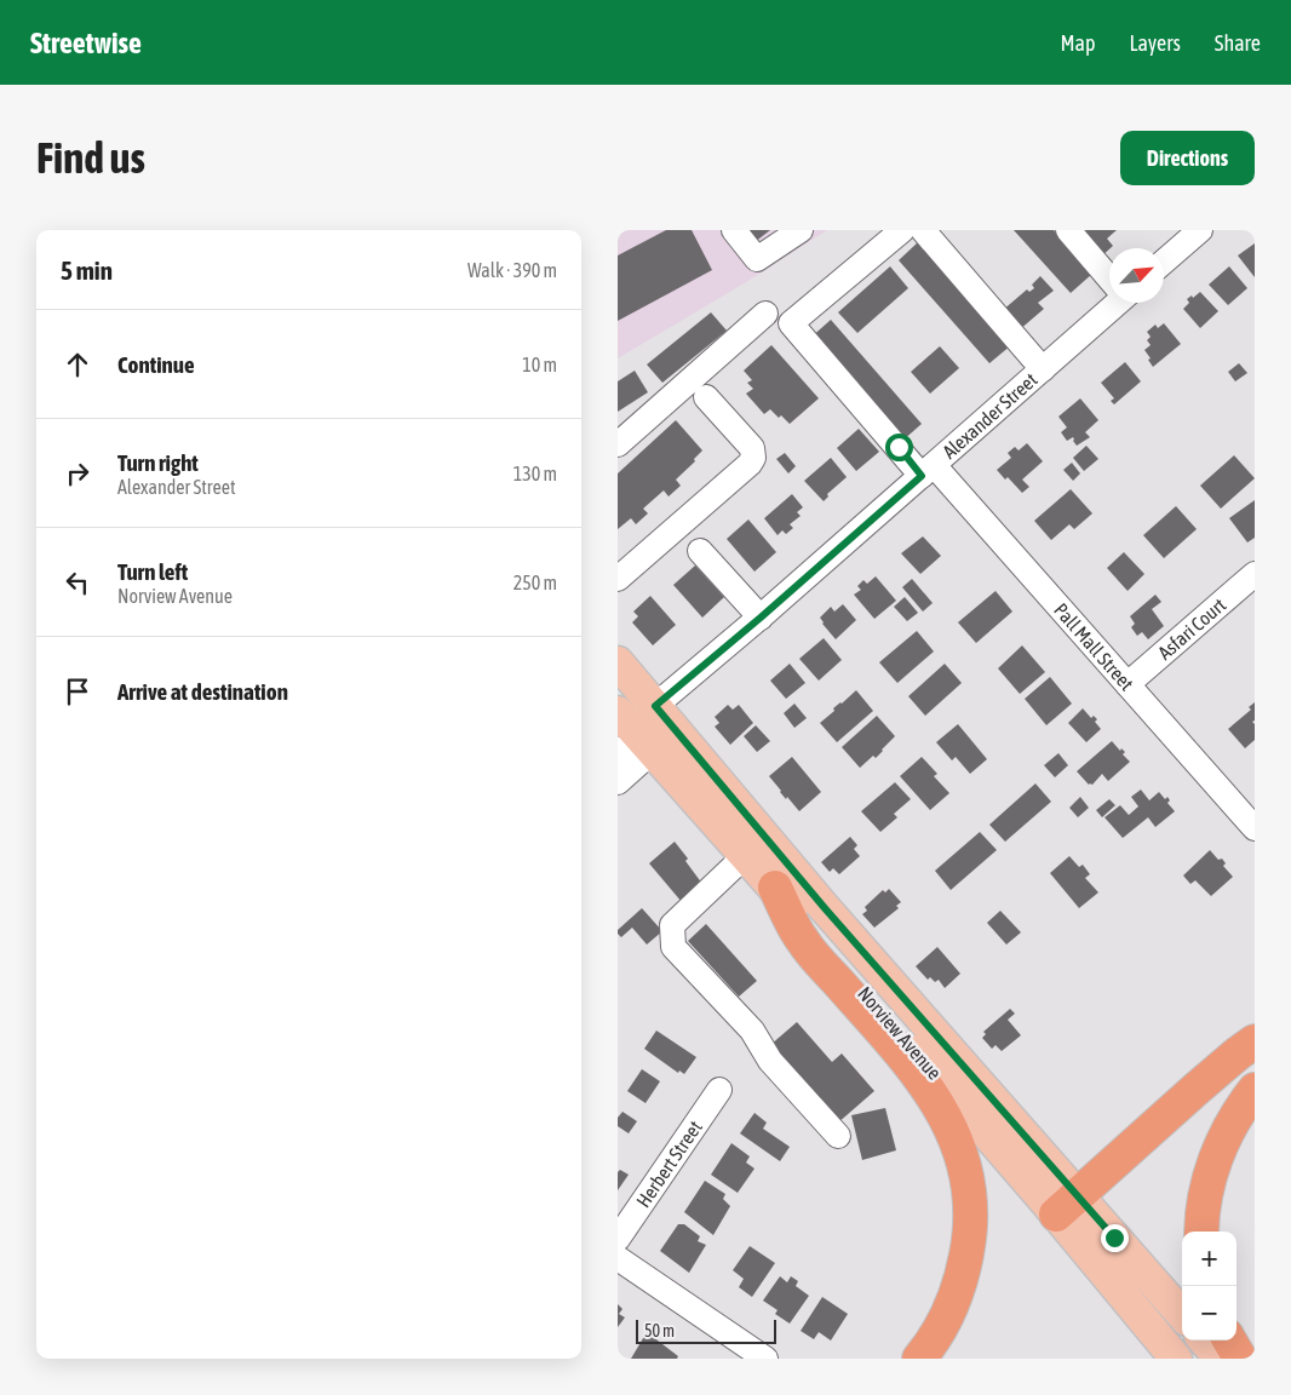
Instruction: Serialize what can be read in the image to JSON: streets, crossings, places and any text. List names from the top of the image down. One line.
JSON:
{"streets":{"main road":["Norview Avenue"],"street":["Alexander Street","Asfari Court","Pall Mall Street","Herbert Street"]},"crossings":[["Alexander Street","Pall Mall Street"],["Alexander Street","Norview Avenue"],["Asfari Court","Pall Mall Street"]],"scale_bar":"50 m","north":"top right","page":{"header":"Streetwise","nav":["Map","Layers","Share"],"buttons":"Directions","title":"Find us","heading":["5 min","Walk · 390 m"],"list":[["Continue","10 m"],["Turn right","Alexander Street","130 m"],["Turn left","Norview Avenue","250 m"],"Arrive at destination"],"map_buttons":["+","−"],"scale":"50 m"}}
